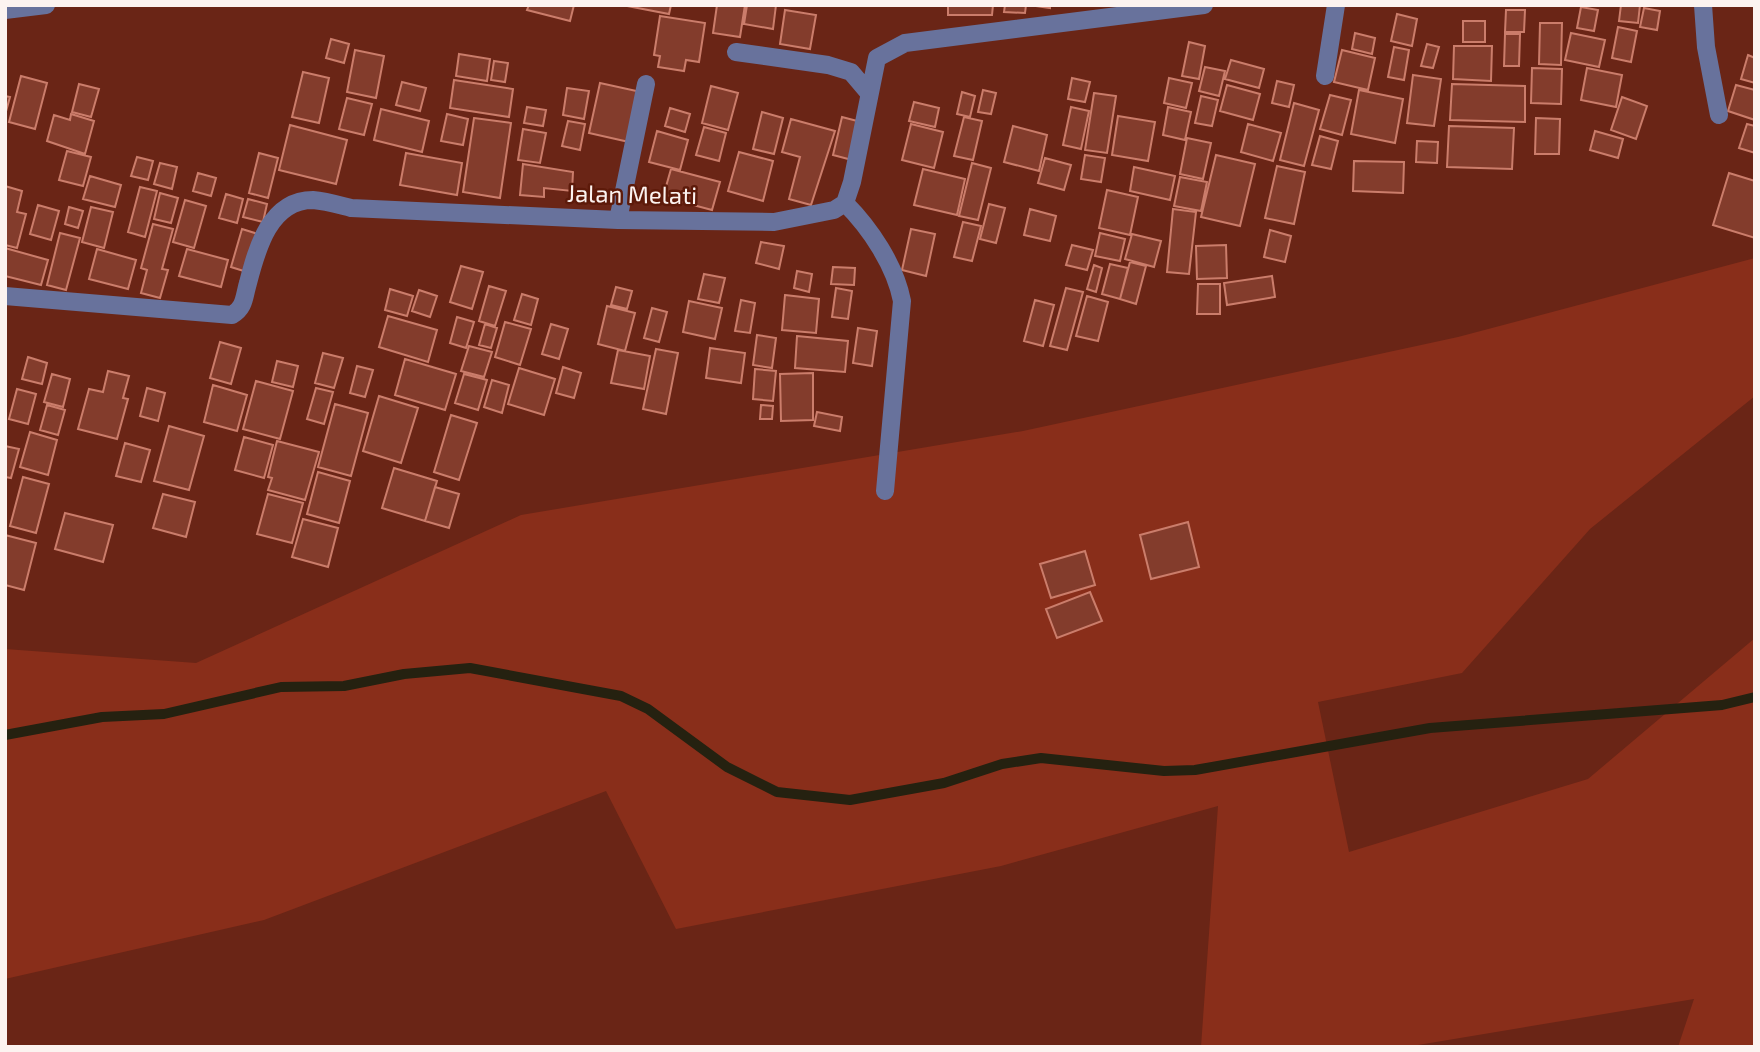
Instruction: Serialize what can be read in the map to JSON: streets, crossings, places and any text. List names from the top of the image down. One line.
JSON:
{"streets":{"street":["Jalan Melati"]}}
